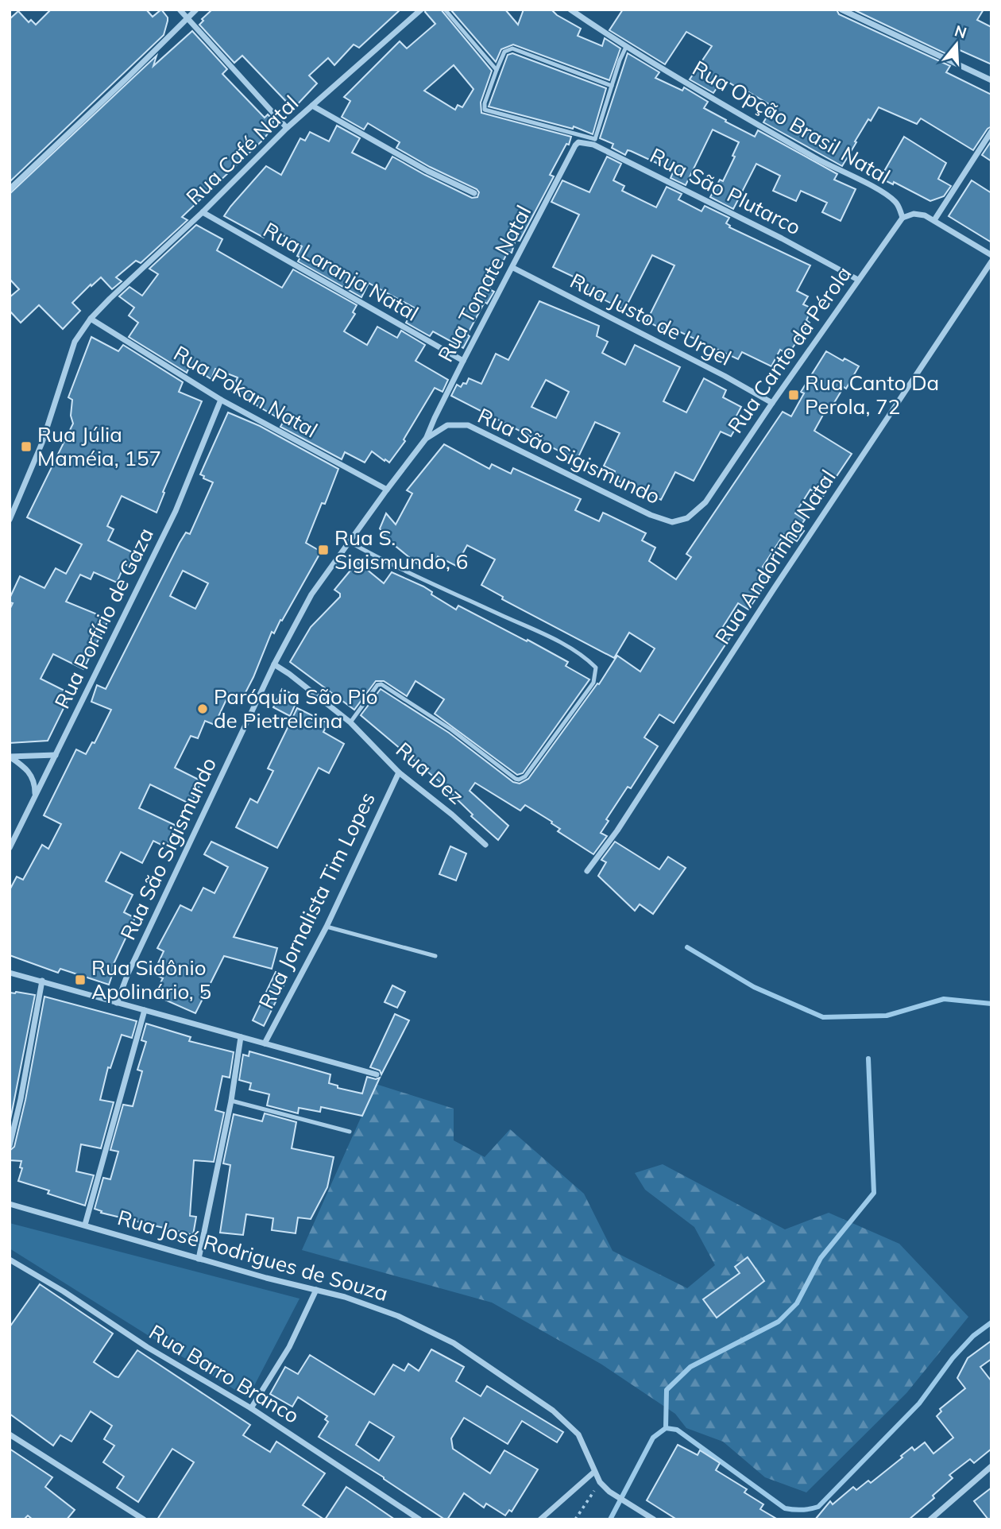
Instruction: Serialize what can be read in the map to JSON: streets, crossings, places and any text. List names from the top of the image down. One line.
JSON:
{"streets":{"street":["Rua Opção Brasil Natal","Rua Café Natal","Rua São Plutarco","Rua Laranja Natal","Rua Tomate Natal","Rua Justo de Urgel","Rua Canto da Pérola","Rua Pokan Natal","Rua São Sigismundo","Rua Andorinha Natal","Rua Porfírio de Gaza","Rua Dez","Rua Jornalista Tim Lopes","Rua José Rodrigues de Souza","Rua Barro Branco"]},"crossings":[["Rua Opção Brasil Natal","Rua Canto da Pérola"],["Rua Café Natal","Rua Laranja Natal"],["Rua Café Natal","Rua Pokan Natal"],["Rua São Plutarco","Rua Tomate Natal"],["Rua São Plutarco","Rua Canto da Pérola"],["Rua Laranja Natal","Rua Tomate Natal"],["Rua Tomate Natal","Rua Justo de Urgel"],["Rua Tomate Natal","Rua São Sigismundo"],["Rua Justo de Urgel","Rua Canto da Pérola"],["Rua Canto da Pérola","Rua São Sigismundo"],["Rua Pokan Natal","Rua São Sigismundo"],["Rua Pokan Natal","Rua Porfírio de Gaza"],["Rua São Sigismundo","Rua Dez"],["Rua Dez","Rua Jornalista Tim Lopes"]],"places":{"transit":["Rua Canto Da Perola, 72","Rua Júlia Maméia, 157","Rua S. Sigismundo, 6","Rua Sidônio Apolinário, 5"],"other":["Paróquia São Pio de Pietrelcina"]},"north":"top"}
